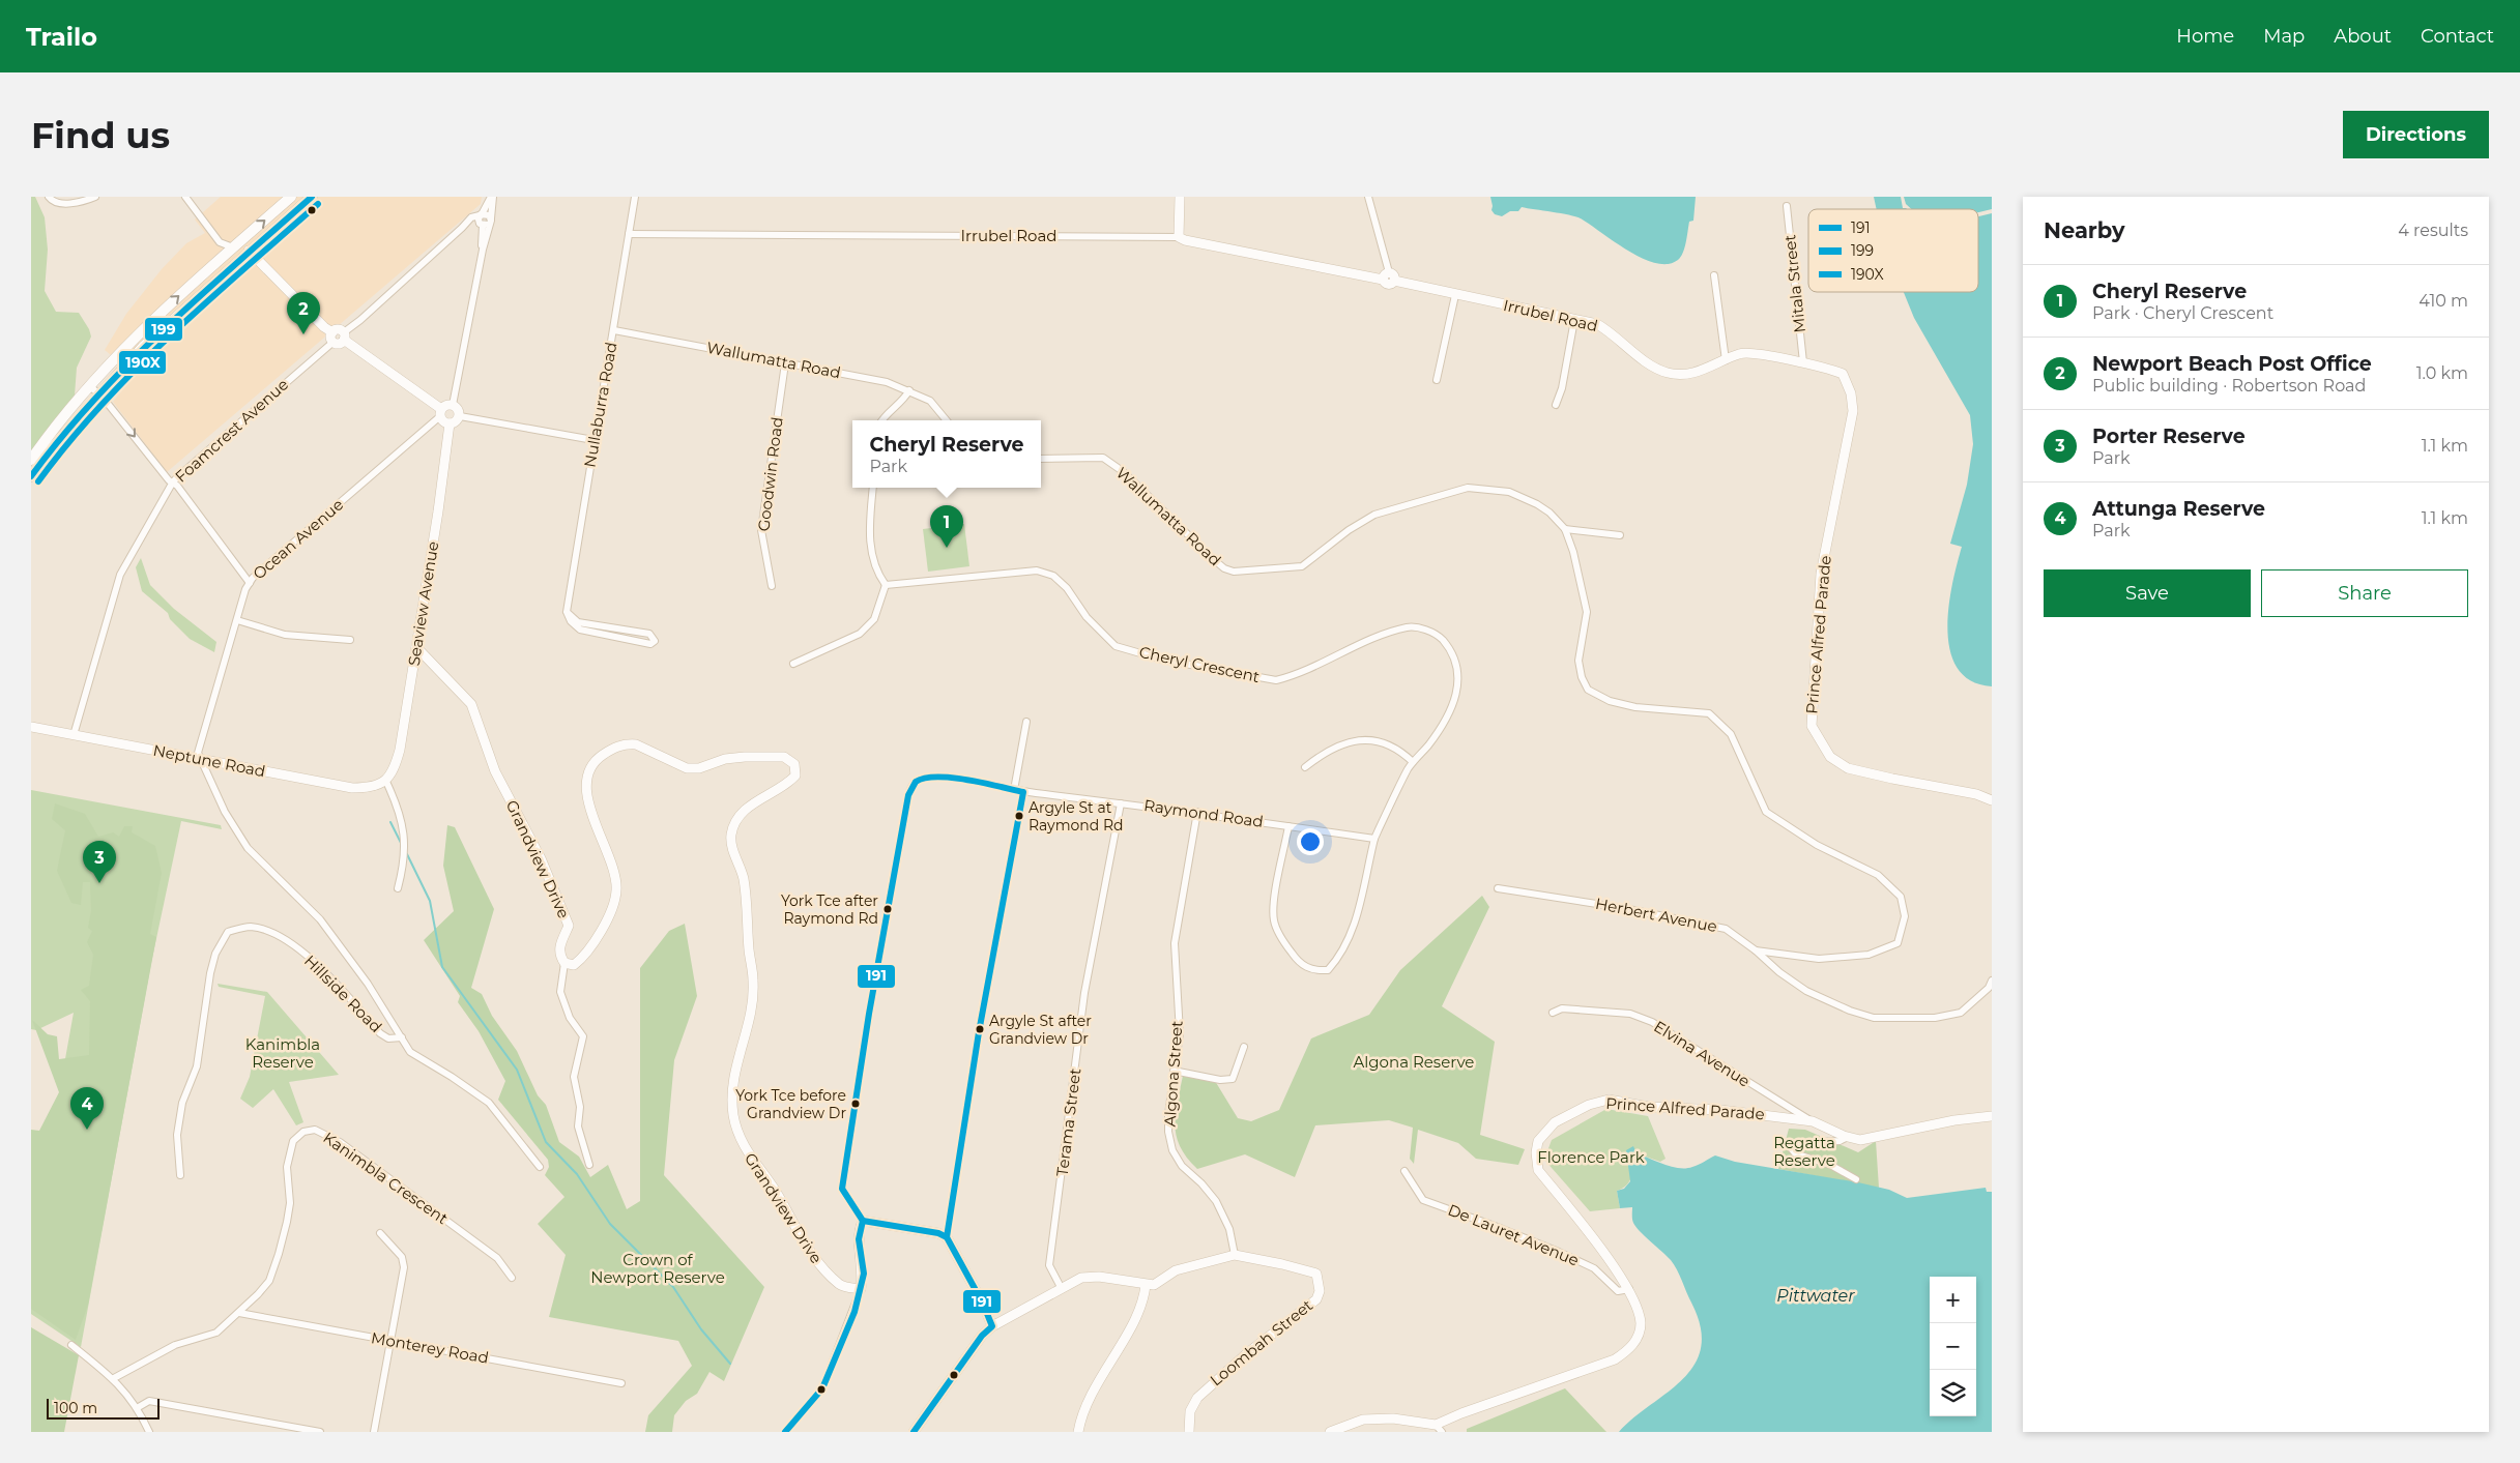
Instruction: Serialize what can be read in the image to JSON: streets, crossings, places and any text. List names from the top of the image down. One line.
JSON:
{"streets":{"street":["Irrubel Road","Mitala Street","Wallumatta Road","Nullaburra Road","Foamcrest Avenue","Goodwin Road","Ocean Avenue","Seaview Avenue","Prince Alfred Parade","Cheryl Crescent","Neptune Road","Raymond Road","Grandview Drive","Herbert Avenue","Hillside Road","Elvina Avenue","Algona Street","Terama Street","Kanimbla Crescent","De Lauret Avenue","Loombah Street","Monterey Road"]},"crossings":[["Irrubel Road","Mitala Street"],["Irrubel Road","Nullaburra Road"],["Irrubel Road","Prince Alfred Parade"],["Wallumatta Road","Nullaburra Road"],["Wallumatta Road","Goodwin Road"],["Wallumatta Road","Herbert Avenue"],["Foamcrest Avenue","Neptune Road"],["Ocean Avenue","Seaview Avenue"],["Ocean Avenue","Neptune Road"],["Ocean Avenue","Hillside Road"],["Seaview Avenue","Neptune Road"],["Seaview Avenue","Grandview Drive"],["Prince Alfred Parade","Elvina Avenue"],["Prince Alfred Parade","De Lauret Avenue"],["Cheryl Crescent","Raymond Road"],["Neptune Road","Hillside Road"],["Raymond Road","Algona Street"],["Raymond Road","Terama Street"],["Algona Street","Loombah Street"],["Kanimbla Crescent","Monterey Road"]],"water":["Pittwater"],"parks":["Kanimbla Reserve","Algona Reserve","Regatta Reserve","Florence Park","Crown of Newport Reserve"],"places":["Argyle St at Raymond Rd","York Tce after Raymond Rd","Argyle St after Grandview Dr","York Tce before Grandview Dr"],"lines":["transit line 199","transit line 190X","transit line 191"],"legend":["191","199","190X"],"scale_bar":"100 m","page":{"header":"Trailo","nav":["Home","Map","About","Contact"],"buttons":["Directions",["Save","Share"]],"title":"Find us","heading":["Nearby","4 results"],"list":[{"mark":"1","name":"Cheryl Reserve","note":"Park · Cheryl Crescent","value":"410 m"},{"mark":"2","name":"Newport Beach Post Office","note":"Public building · Robertson Road","value":"1.0 km"},{"mark":"3","name":"Porter Reserve","note":"Park","value":"1.1 km"},{"mark":"4","name":"Attunga Reserve","note":"Park","value":"1.1 km"}],"pins":["2","1","3","4"],"popup":["Cheryl Reserve","Park"],"map_buttons":["+","−"],"scale":"100 m"}}
